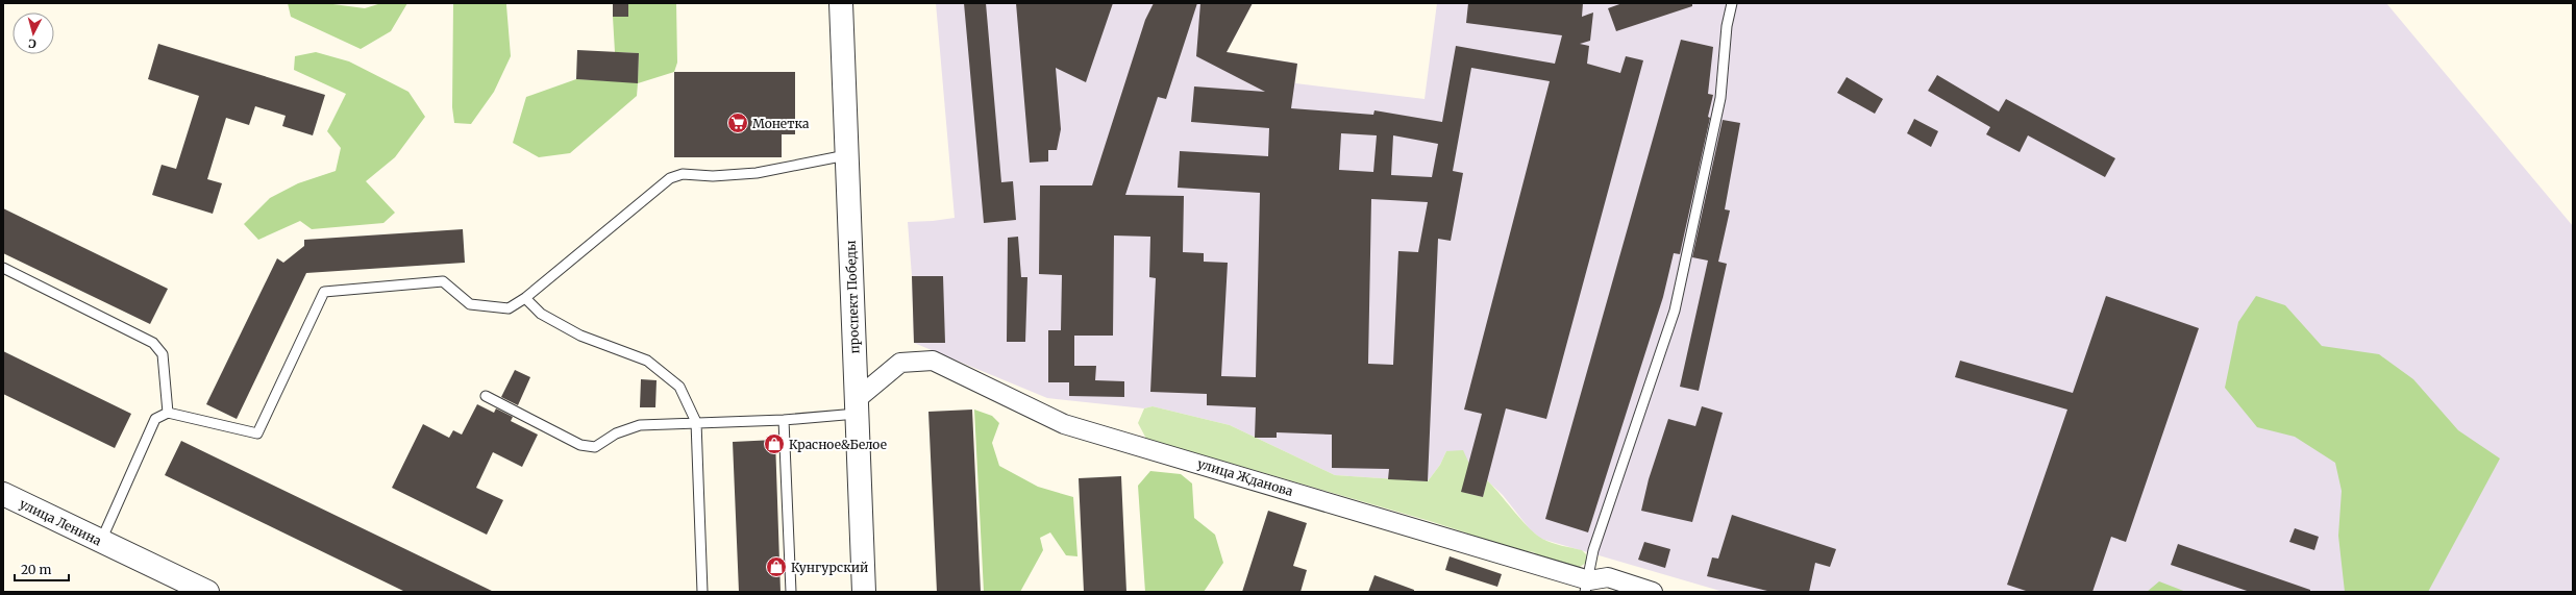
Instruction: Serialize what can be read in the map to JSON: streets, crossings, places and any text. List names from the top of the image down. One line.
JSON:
{"streets":{"street":["проспект Победы","улица Жданова","улица Ленина"]},"crossings":[["проспект Победы","улица Жданова"]],"places":{"supermarket":["Монетка"],"shop":["Красное&Белое","Кунгурский"]},"scale_bar":"20 m","north":"bottom"}
